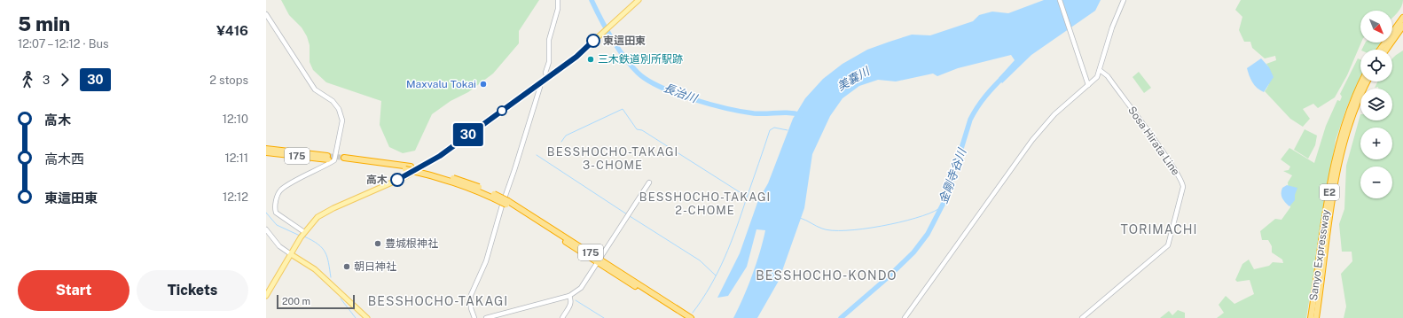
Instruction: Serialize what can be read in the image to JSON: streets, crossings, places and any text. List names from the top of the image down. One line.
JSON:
{"streets":{"highway":["175","E2","Sanyo Expressway"],"street":["Sosa Hirata Line"]},"districts":["BESSHOCHO-TAKAGI 3-CHOME","BESSHOCHO-TAKAGI 2-CHOME","TORIMACHI","BESSHOCHO-KONDO","BESSHOCHO-TAKAGI"],"water":["美嚢川","長治川","金剛寺谷川"],"places":["東這田東","三木鉄道別所駅跡","Maxvalu Tokai","高木","豊城根神社","朝日神社"],"lines":["bus line 30"],"scale_bar":"200 m","north":"bottom right","page":{"heading":["5 min","12:07 – 12:12 · Bus","¥416"],"on_map":"30","map_buttons":["+","−"],"legs":["3","30","2 stops"],"list":[{"name":"高木","value":"12:10"},{"name":"高木西","value":"12:11"},{"name":"東這田東","value":"12:12"}],"buttons":["Start","Tickets"],"scale":"200 m"}}
